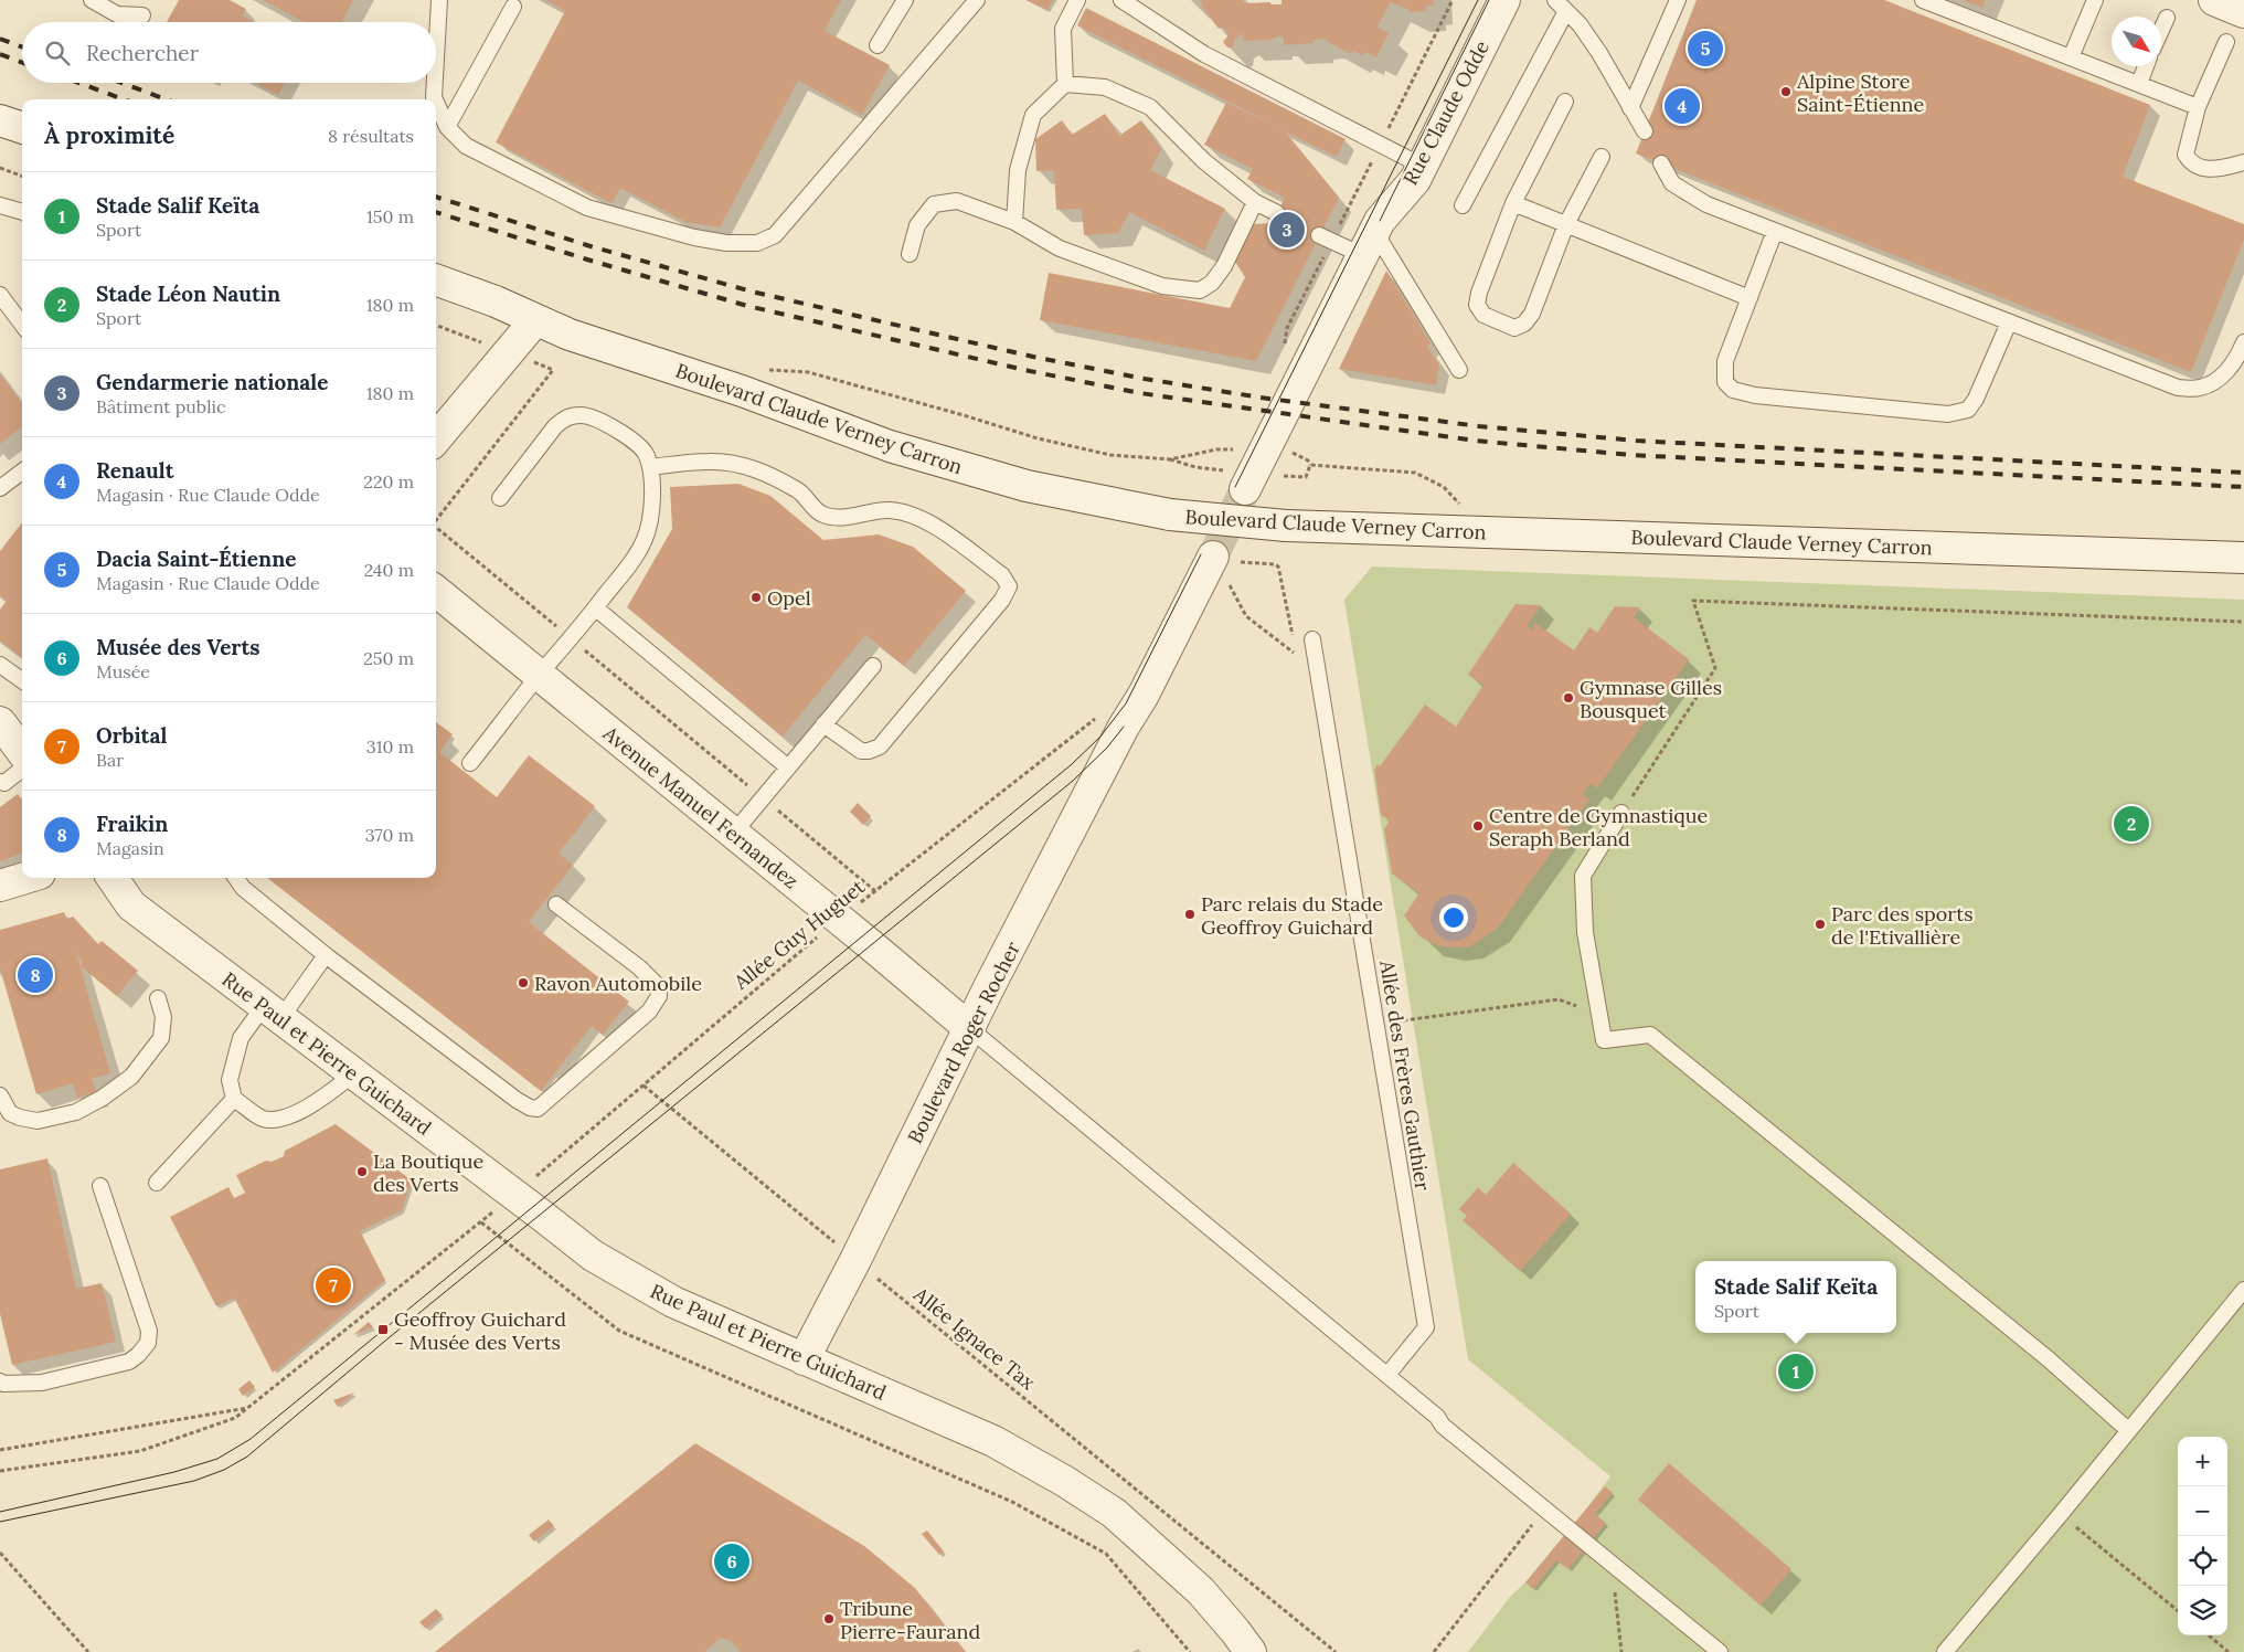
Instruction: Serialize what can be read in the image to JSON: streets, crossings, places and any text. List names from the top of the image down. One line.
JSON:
{"streets":{"street":["Rue Claude Odde","Boulevard Claude Verney Carron","Avenue Manuel Fernandez","Boulevard Roger Rocher","Rue Paul et Pierre Guichard"],"lane":["Allée des Frères Gauthier"],"path":["Allée Guy Huguet","Allée Ignace Tax"]},"crossings":[["Avenue Manuel Fernandez","Allée Guy Huguet"],["Avenue Manuel Fernandez","Boulevard Roger Rocher"],["Allée Guy Huguet","Boulevard Roger Rocher"],["Allée Guy Huguet","Rue Paul et Pierre Guichard"],["Allée Guy Huguet","Allée Ignace Tax"],["Boulevard Roger Rocher","Rue Paul et Pierre Guichard"],["Boulevard Roger Rocher","Allée Ignace Tax"]],"places":{"other":["Alpine Store Saint-Étienne","Opel","Gymnase Gilles Bousquet","Centre de Gymnastique Seraph Berland","Parc relais du Stade Geoffroy Guichard","Parc des sports de l'Etivallière","Ravon Automobile","La Boutique des Verts","Tribune Pierre-Faurand"],"transit":["Geoffroy Guichard - Musée des Verts"]},"north":"bottom right","page":{"search":"Rechercher","pins":["5","4","3","2","8","7","1","6"],"heading":["À proximité","8 résultats"],"list":[{"mark":"1","name":"Stade Salif Keïta","note":"Sport","value":"150 m"},{"mark":"2","name":"Stade Léon Nautin","note":"Sport","value":"180 m"},{"mark":"3","name":"Gendarmerie nationale","note":"Bâtiment public","value":"180 m"},{"mark":"4","name":"Renault","note":"Magasin · Rue Claude Odde","value":"220 m"},{"mark":"5","name":"Dacia Saint-Étienne","note":"Magasin · Rue Claude Odde","value":"240 m"},{"mark":"6","name":"Musée des Verts","note":"Musée","value":"250 m"},{"mark":"7","name":"Orbital","note":"Bar","value":"310 m"},{"mark":"8","name":"Fraikin","note":"Magasin","value":"370 m"}],"popup":["Stade Salif Keïta","Sport"],"map_buttons":["+","−"]}}
